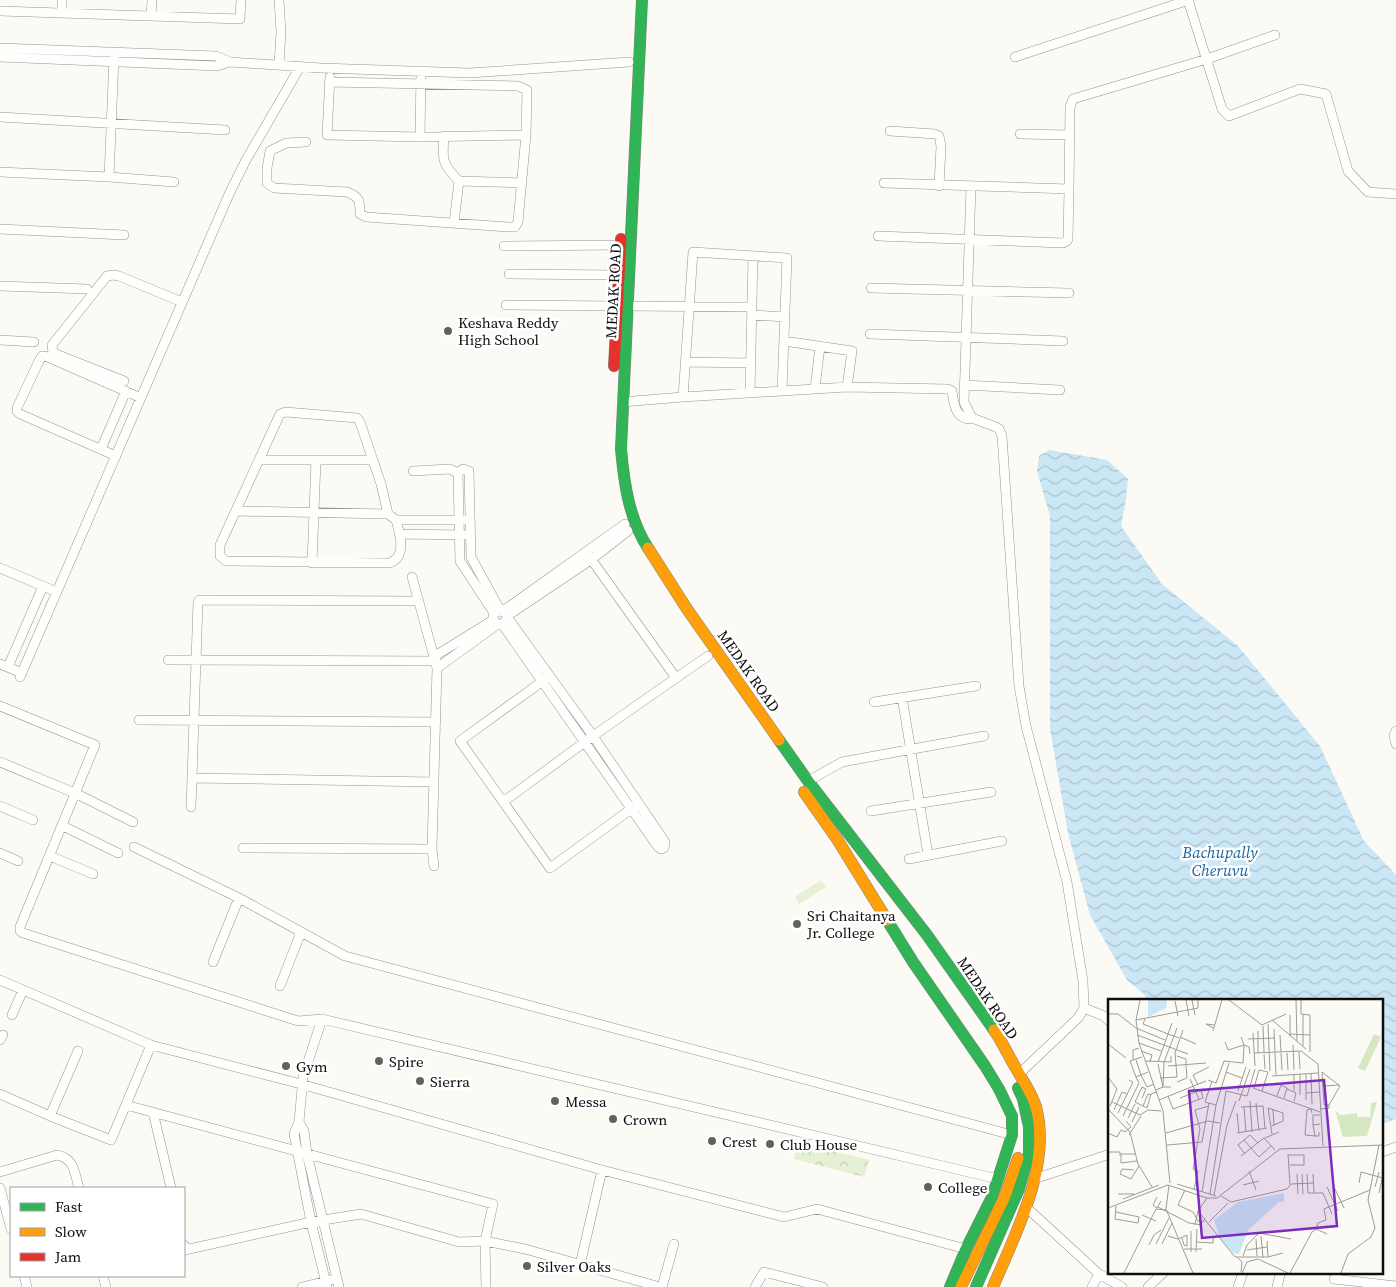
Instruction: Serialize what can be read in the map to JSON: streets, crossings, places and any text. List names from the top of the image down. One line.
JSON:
{"streets":{"main road":["MEDAK ROAD"]},"water":["Bachupally Cheruvu"],"places":["Keshava Reddy High School","Sri Chaitanya Jr. College","Spire","Gym","Sierra","Messa","Crown","Crest","Club House","College","Silver Oaks"],"legend":["Fast","Slow","Jam"]}
